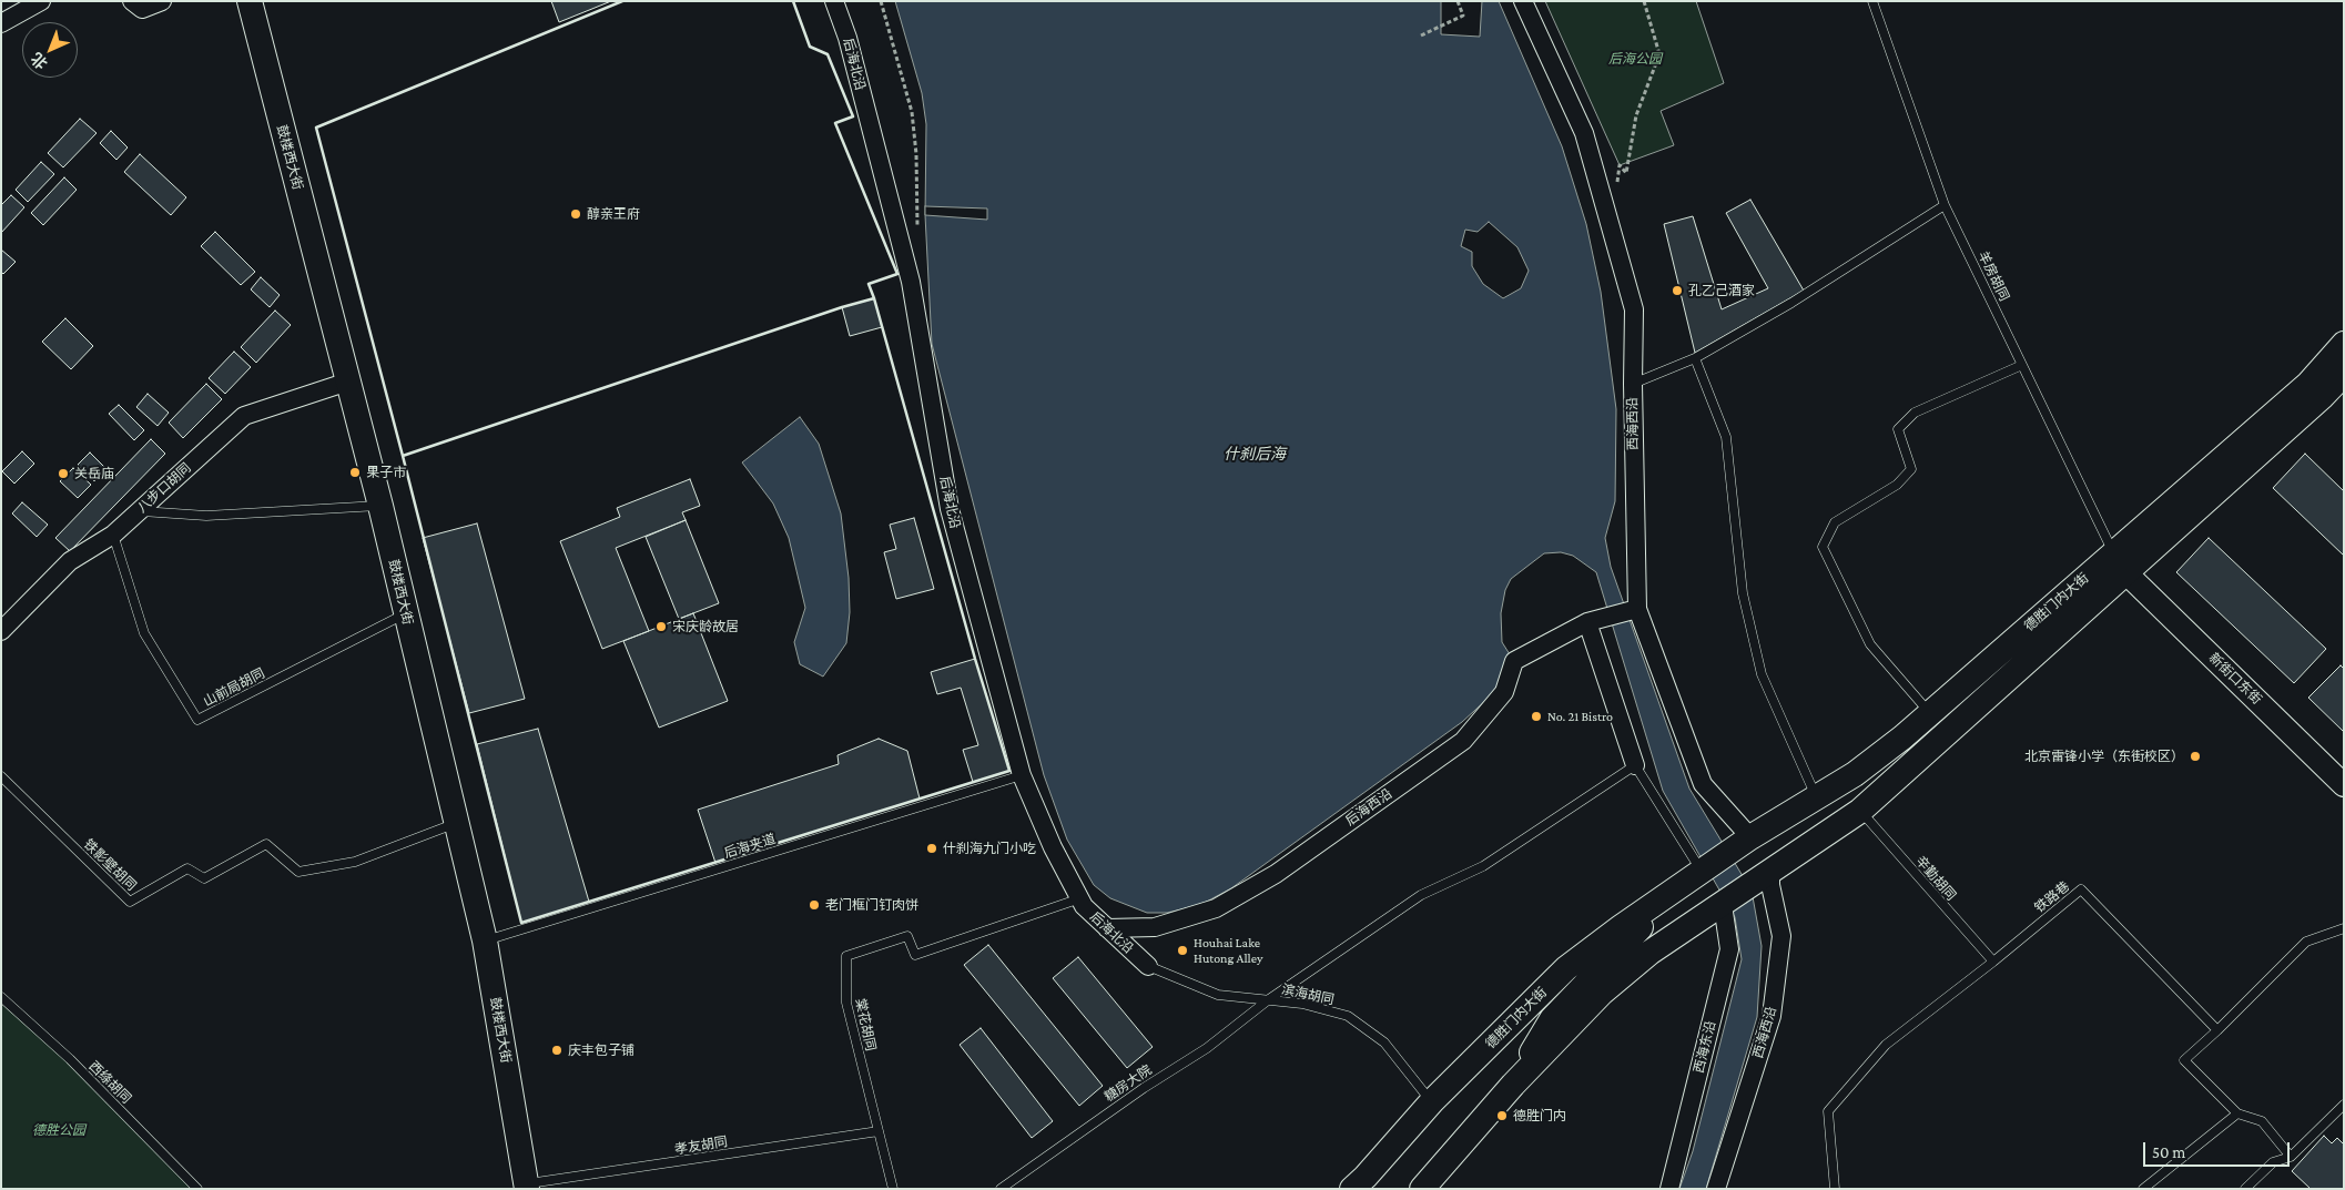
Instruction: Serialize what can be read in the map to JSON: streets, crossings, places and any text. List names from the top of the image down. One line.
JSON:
{"streets":{"main road":["鼓楼西大街","德胜门内大街"],"street":["后海北沿","西海西沿","八步口胡同","新街口东街","后海西沿","西海东沿"],"lane":["羊房胡同","山前局胡同","后海夹道","铁影壁胡同","辛勤胡同","铁路巷","滨海胡同","棠花胡同","西绦胡同","糖房大院","孝友胡同"]},"crossings":[["后海北沿","后海西沿"],["后海北沿","后海夹道"],["后海北沿","滨海胡同"],["后海北沿","棠花胡同"],["鼓楼西大街","八步口胡同"],["鼓楼西大街","山前局胡同"],["鼓楼西大街","后海夹道"],["鼓楼西大街","铁影壁胡同"],["鼓楼西大街","孝友胡同"],["羊房胡同","德胜门内大街"],["羊房胡同","新街口东街"],["西海西沿","德胜门内大街"],["西海西沿","后海西沿"],["八步口胡同","山前局胡同"],["德胜门内大街","新街口东街"],["德胜门内大街","辛勤胡同"],["德胜门内大街","滨海胡同"],["德胜门内大街","西海东沿"],["辛勤胡同","铁路巷"],["滨海胡同","糖房大院"],["棠花胡同","孝友胡同"]],"water":["什刹后海"],"parks":["后海公园","德胜公园"],"places":["醇亲王府","孔乙己酒家","果子市","关岳庙","宋庆龄故居","No. 21 Bistro","北京雷锋小学（东街校区）","什刹海九门小吃","老门框门钉肉饼","Houhai Lake Hutong Alley","庆丰包子铺","德胜门内"],"scale_bar":"50 m","north":"bottom left"}
